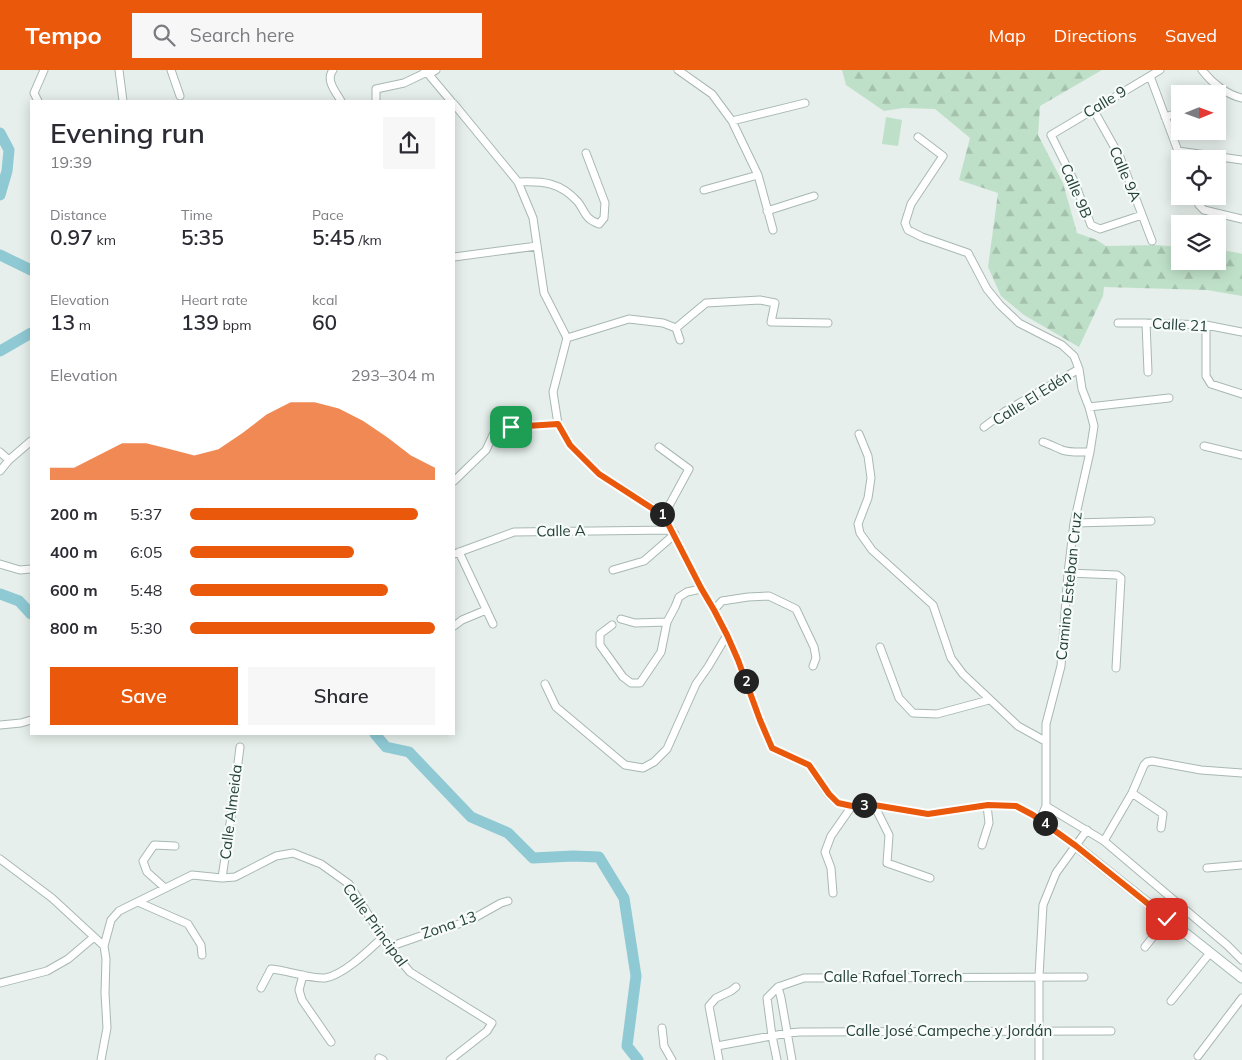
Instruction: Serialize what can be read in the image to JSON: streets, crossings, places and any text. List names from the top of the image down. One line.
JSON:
{"streets":{"street":["Calle 9","Calle 9A","Calle 9B","Calle 21","Calle El Edén","Calle A","Camino Esteban Cruz","Calle Almeida","Calle Principal","Zona 13","Calle Rafael Torrech","Calle José Campeche y Jordán"]},"crossings":[["Calle 9","Calle 9A"],["Calle 9","Calle 9B"],["Calle 9A","Calle 9B"],["Calle El Edén","Camino Esteban Cruz"],["Calle Almeida","Calle Principal"],["Calle Principal","Zona 13"],["Calle Rafael Torrech","Calle José Campeche y Jordán"]],"north":"right","page":{"header":"Tempo","search":"Search here","nav":["Map","Directions","Saved"],"heading":["Evening run","19:39"],"stats":[["Distance","0.97 km"],["Time","5:35"],["Pace","5:45 /km"],["Elevation","13 m"],["Heart rate","139 bpm"],["kcal","60"]],"chart":["Elevation","293–304 m"],"list":[{"name":"200 m","note":"5:37"},{"name":"400 m","note":"6:05"},{"name":"600 m","note":"5:48"},{"name":"800 m","note":"5:30"}],"pins":["1","2","3","4"],"buttons":["Save","Share"]}}
